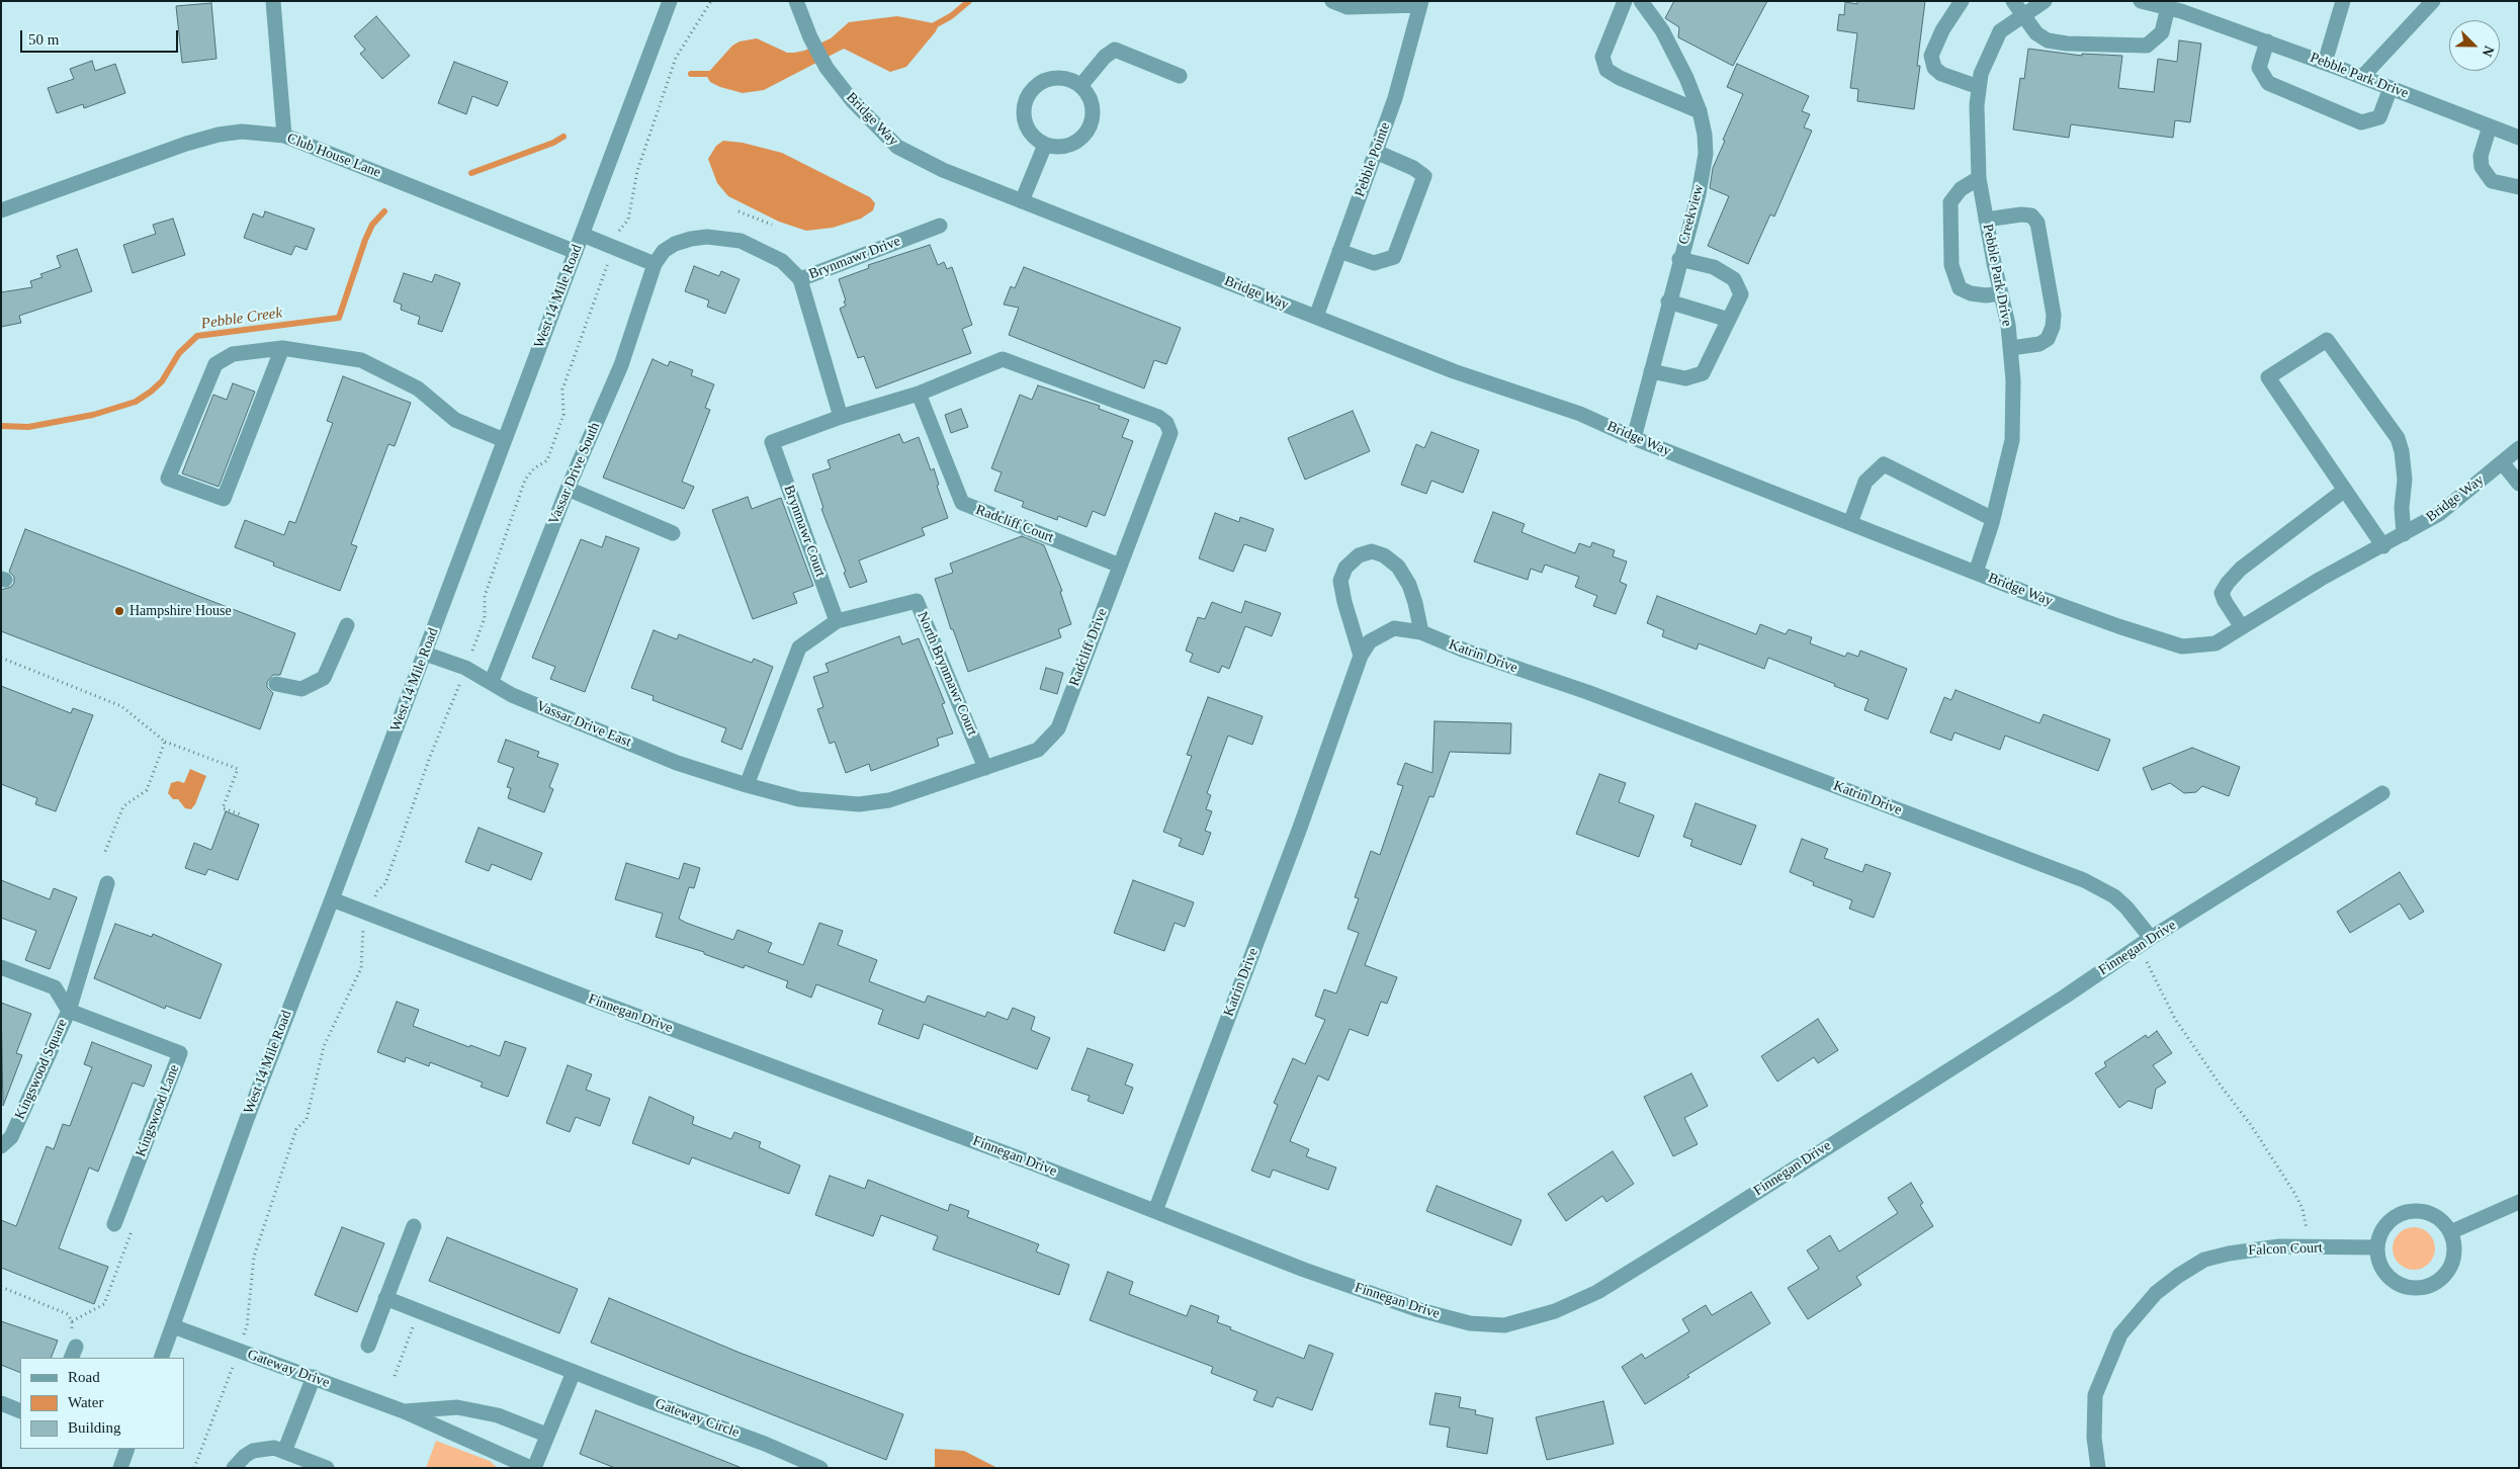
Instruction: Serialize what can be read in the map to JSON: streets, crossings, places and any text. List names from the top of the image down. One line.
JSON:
{"streets":{"street":["Pebble Park Drive","Bridge Way","Club House Lane","Pebble Pointe","Creekview","Brynmawr Drive","West 14 Mile Road","Vassar Drive South","Radcliff Court","Brynmawr Court","Radcliff Drive","Katrin Drive","North Brynmawr Court","Vassar Drive East","Finnegan Drive","Kingswood Square","Kingswood Lane","Falcon Court","Gateway Drive","Gateway Circle"]},"crossings":[["Pebble Park Drive","Bridge Way"],["Bridge Way","Pebble Pointe"],["Bridge Way","Creekview"],["Club House Lane","West 14 Mile Road"],["Brynmawr Drive","Vassar Drive South"],["West 14 Mile Road","Vassar Drive East"],["West 14 Mile Road","Finnegan Drive"],["West 14 Mile Road","Gateway Drive"],["Vassar Drive South","Vassar Drive East"],["Radcliff Court","Radcliff Drive"],["Brynmawr Court","North Brynmawr Court"],["Radcliff Drive","North Brynmawr Court"],["Radcliff Drive","Vassar Drive East"],["Katrin Drive","Finnegan Drive"],["Kingswood Square","Kingswood Lane"]],"water":["Pebble Creek"],"places":["Hampshire House"],"legend":["Road","Water","Building"],"scale_bar":"50 m","north":"bottom right"}
